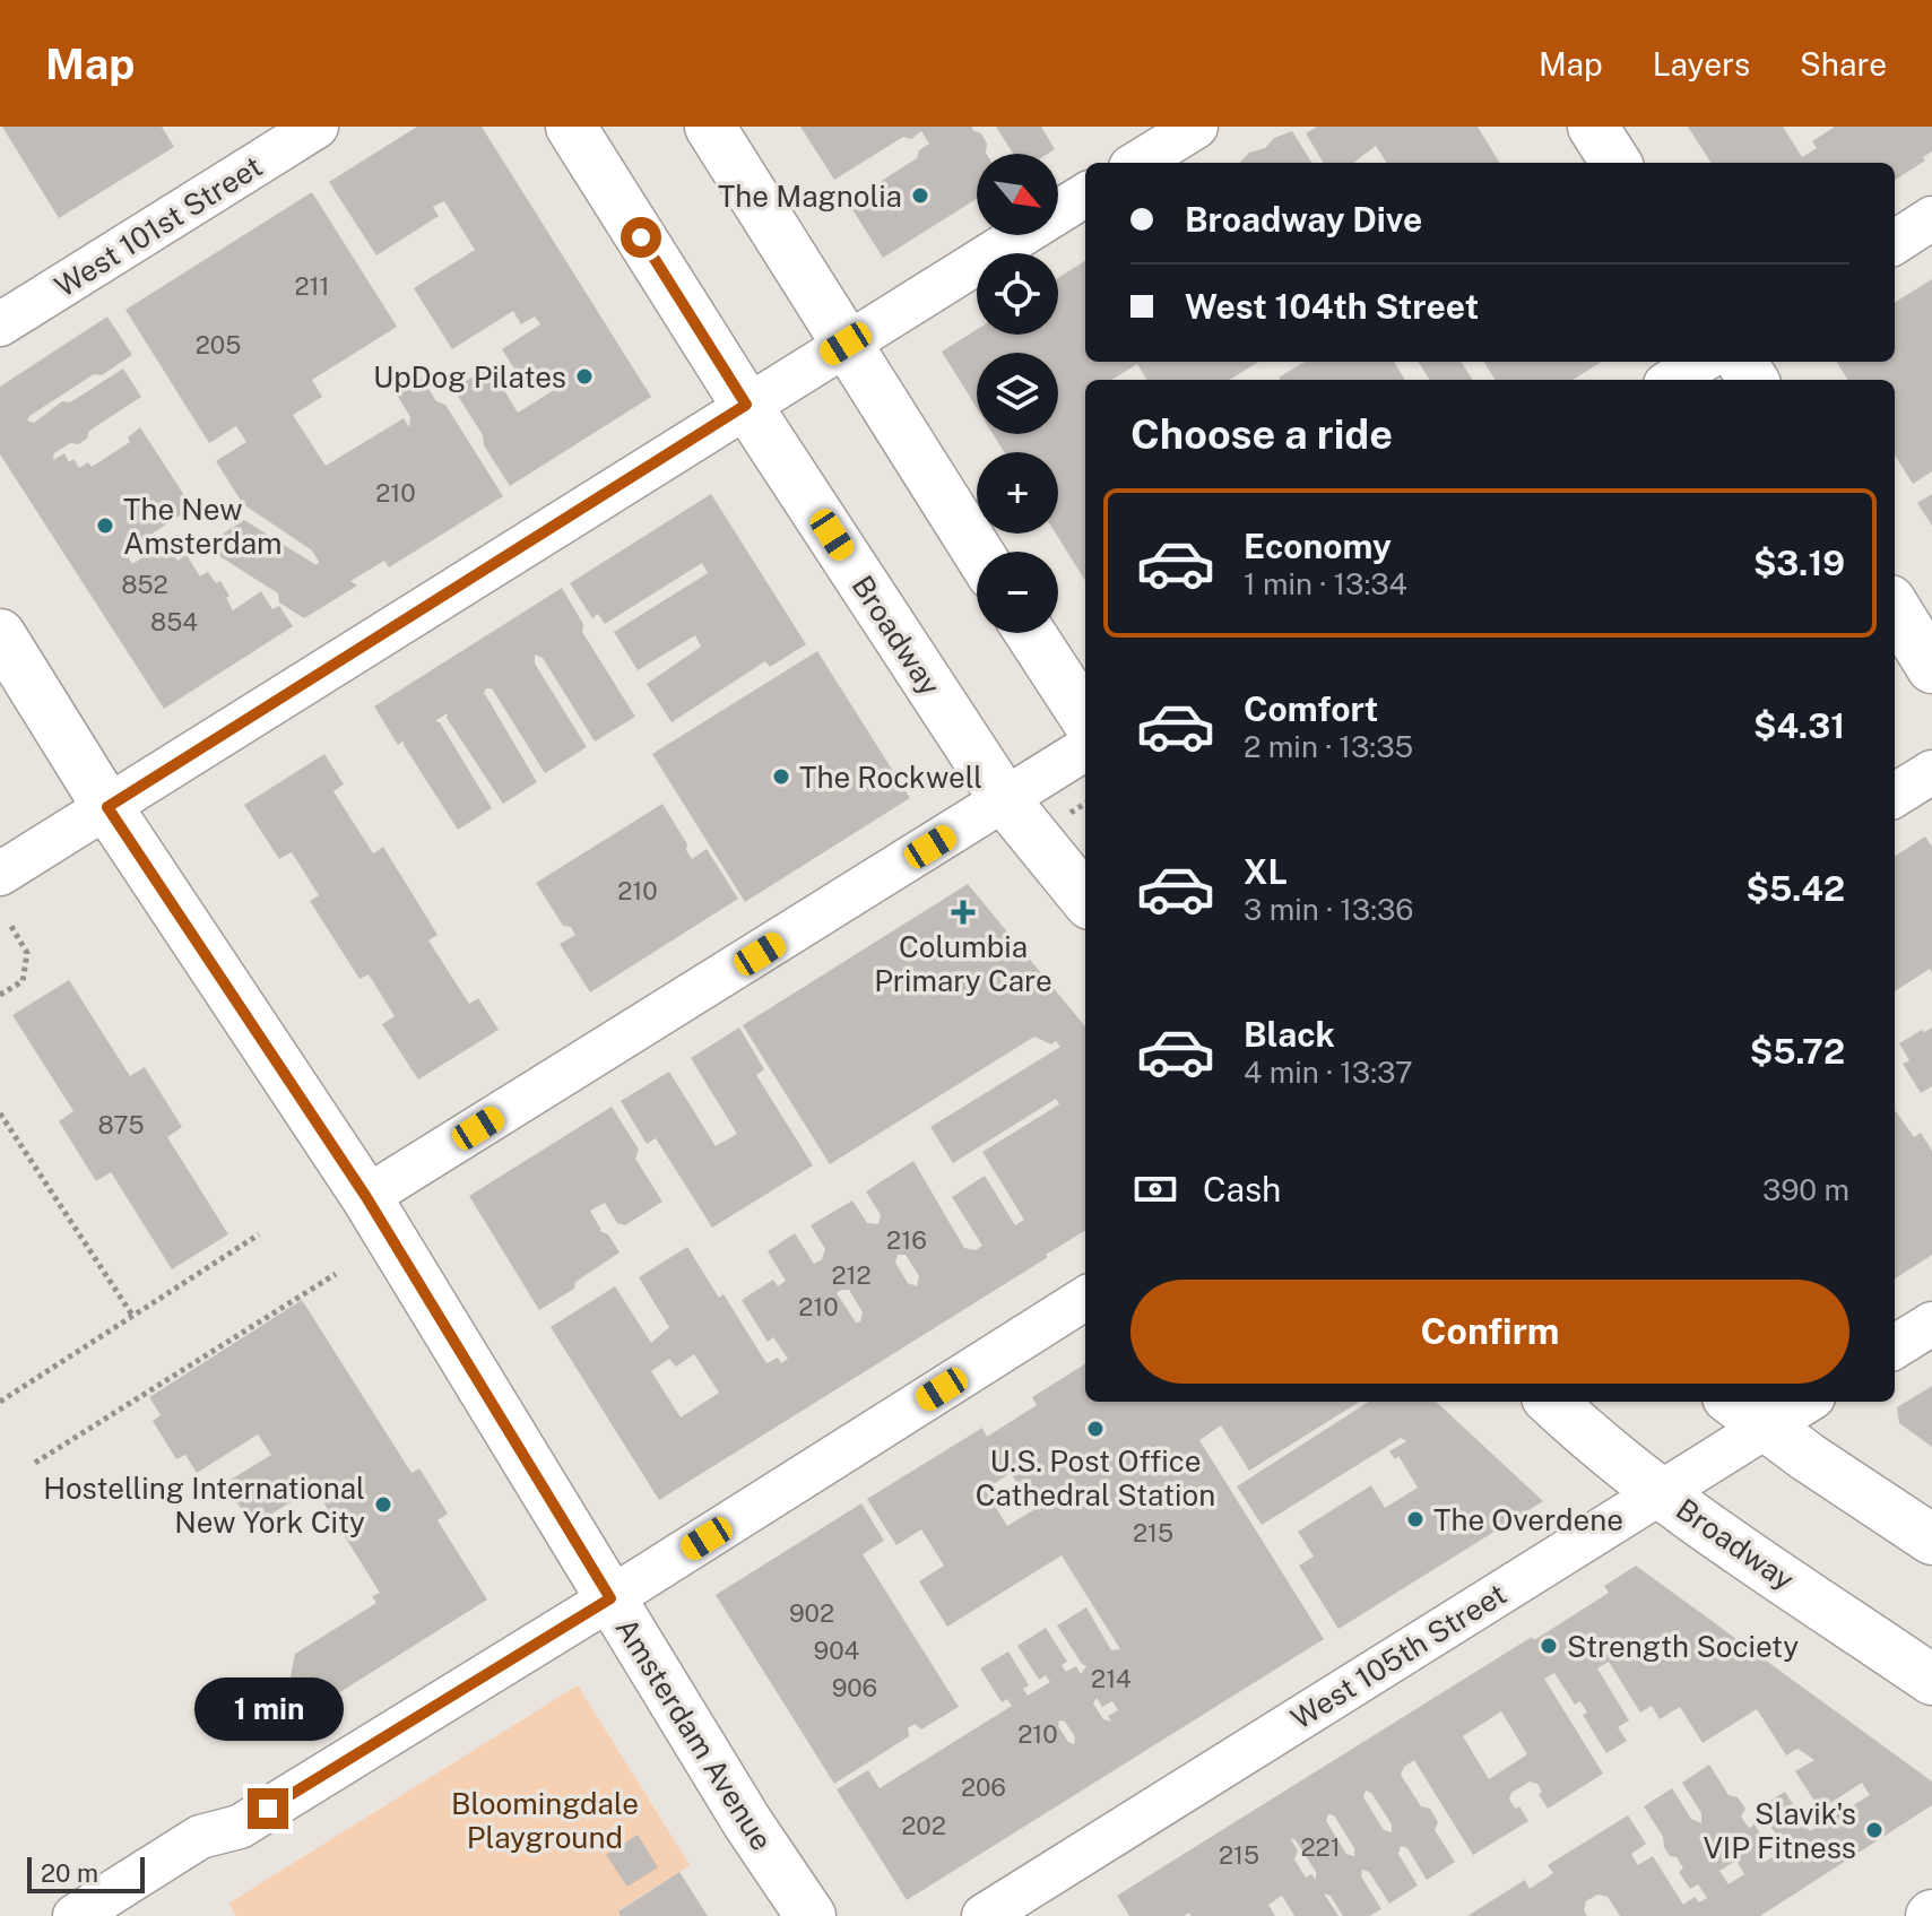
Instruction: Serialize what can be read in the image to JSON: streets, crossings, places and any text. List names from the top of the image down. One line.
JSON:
{"streets":{"main road":["Broadway","Amsterdam Avenue"],"street":["West 101st Street","West 105th Street"]},"crossings":[["Broadway","West 105th Street"]],"parks":["Bloomingdale Playground"],"places":{"other":["The Magnolia","UpDog Pilates","The New Amsterdam","The Rockwell","U.S. Post Office Cathedral Station","Hostelling International New York City","The Overdene","Strength Society","Slavik's VIP Fitness"],"health":["Columbia Primary Care"]},"house_numbers":["211","205","210","852","854","210","875","216","212","210","215","902","904","214","906","210","206","202","221","215"],"scale_bar":"20 m","north":"bottom right","page":{"header":"Map","nav":["Map","Layers","Share"],"map_buttons":["+","−"],"banner":["Broadway Dive","West 104th Street"],"heading":"Choose a ride","list":[{"name":"Economy","note":"1 min · 13:34","value":"$3.19"},{"name":"Comfort","note":"2 min · 13:35","value":"$4.31"},{"name":"XL","note":"3 min · 13:36","value":"$5.42"},{"name":"Black","note":"4 min · 13:37","value":"$5.72"}],"pay":["Cash","390 m"],"buttons":"Confirm","bubble":"1 min","scale":"20 m"}}
